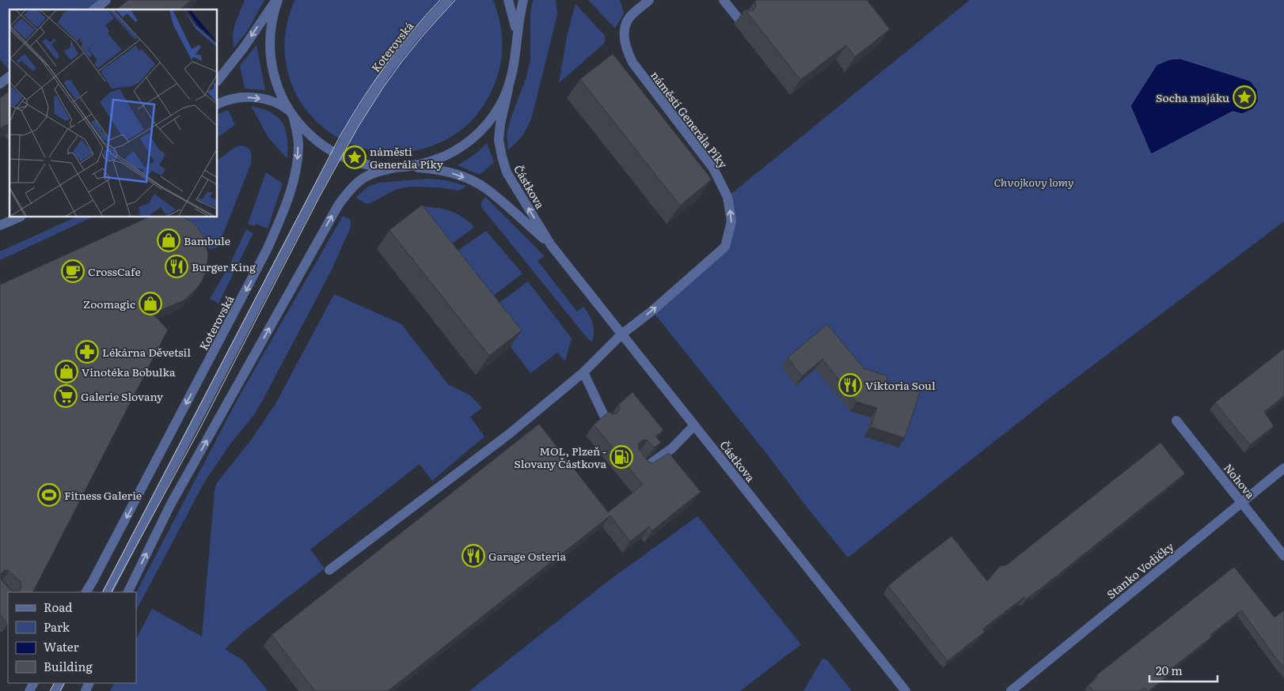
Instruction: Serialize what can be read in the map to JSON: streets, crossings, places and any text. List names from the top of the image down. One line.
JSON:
{"streets":{"street":["Koterovská","náměstí Generála Píky","Částkova","Nohova","Stanko Vodičky"]},"crossings":[["Koterovská","Částkova"],["náměstí Generála Píky","Částkova"],["Nohova","Stanko Vodičky"]],"parks":["Chvojkovy lomy"],"places":{"place":["Socha majáku","náměstí Generála Píky"],"shop":["Bambule","Zoomagic","Vinotéka Bobulka"],"restaurant":["Burger King","Viktoria Soul","Garage Osteria"],"cafe":["CrossCafe"],"pharmacy":["Lékárna Děvetsil"],"supermarket":["Galerie Slovany"],"fuel station":["MOL, Plzeň - Slovany Částkova"],"sports":["Fitness Galerie"]},"legend":["Road","Park","Water","Building"],"scale_bar":"20 m"}
